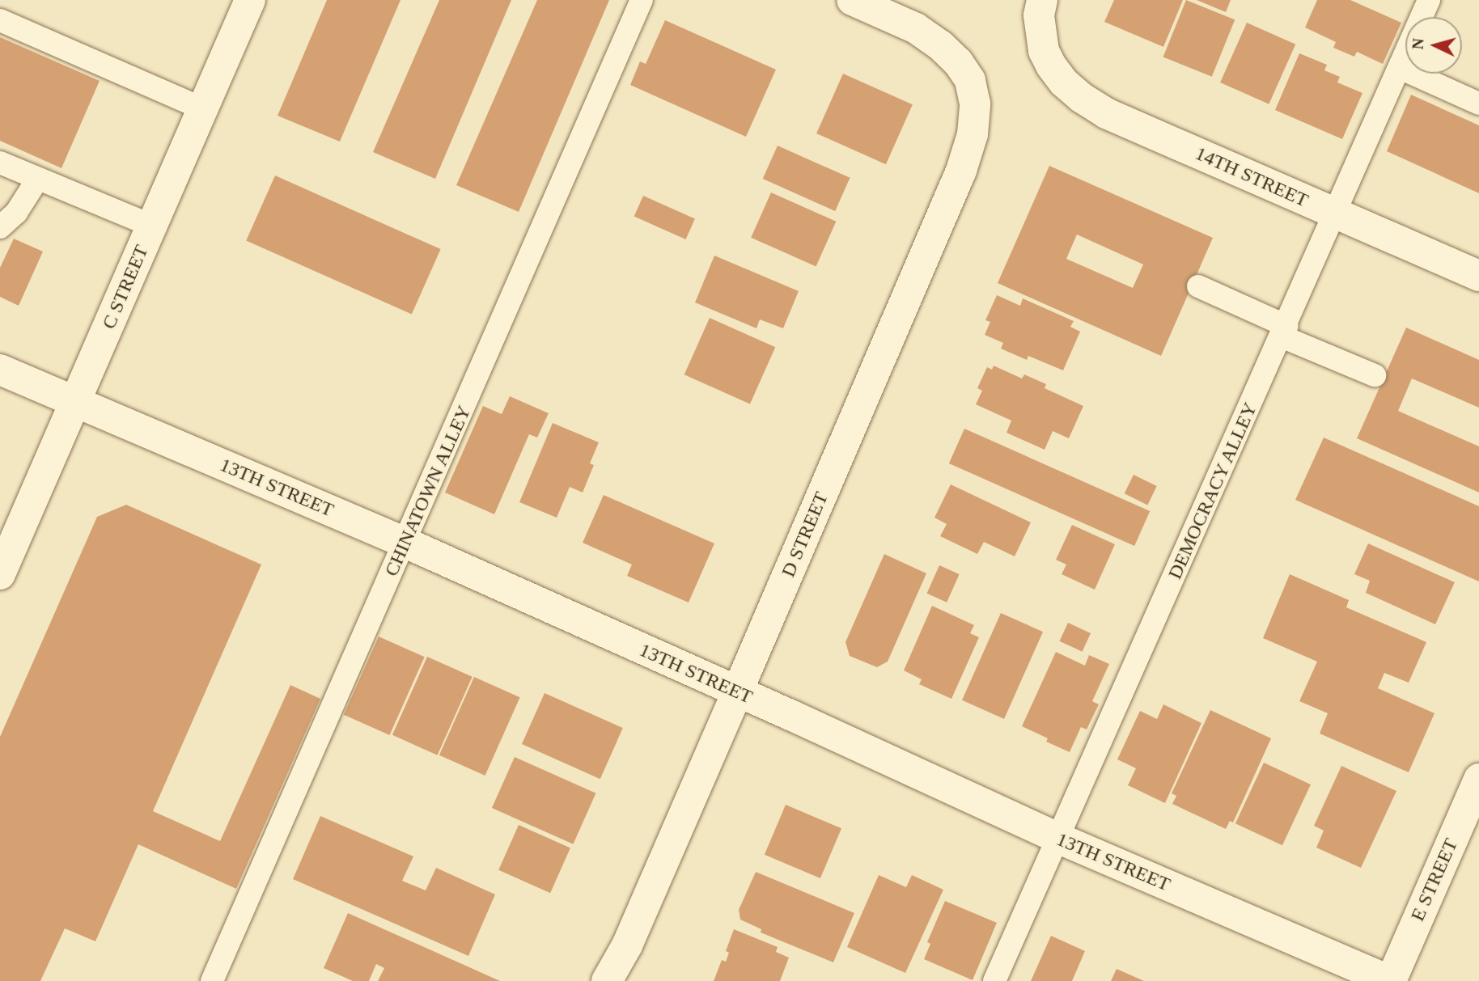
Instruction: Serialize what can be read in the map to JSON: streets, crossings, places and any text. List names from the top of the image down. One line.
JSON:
{"streets":{"street":["14TH STREET","C STREET","13TH STREET","D STREET","E STREET"],"lane":["CHINATOWN ALLEY","DEMOCRACY ALLEY"]},"crossings":[["14TH STREET","DEMOCRACY ALLEY"],["C STREET","13TH STREET"],["13TH STREET","CHINATOWN ALLEY"],["13TH STREET","DEMOCRACY ALLEY"],["13TH STREET","D STREET"],["13TH STREET","E STREET"]],"north":"left"}
